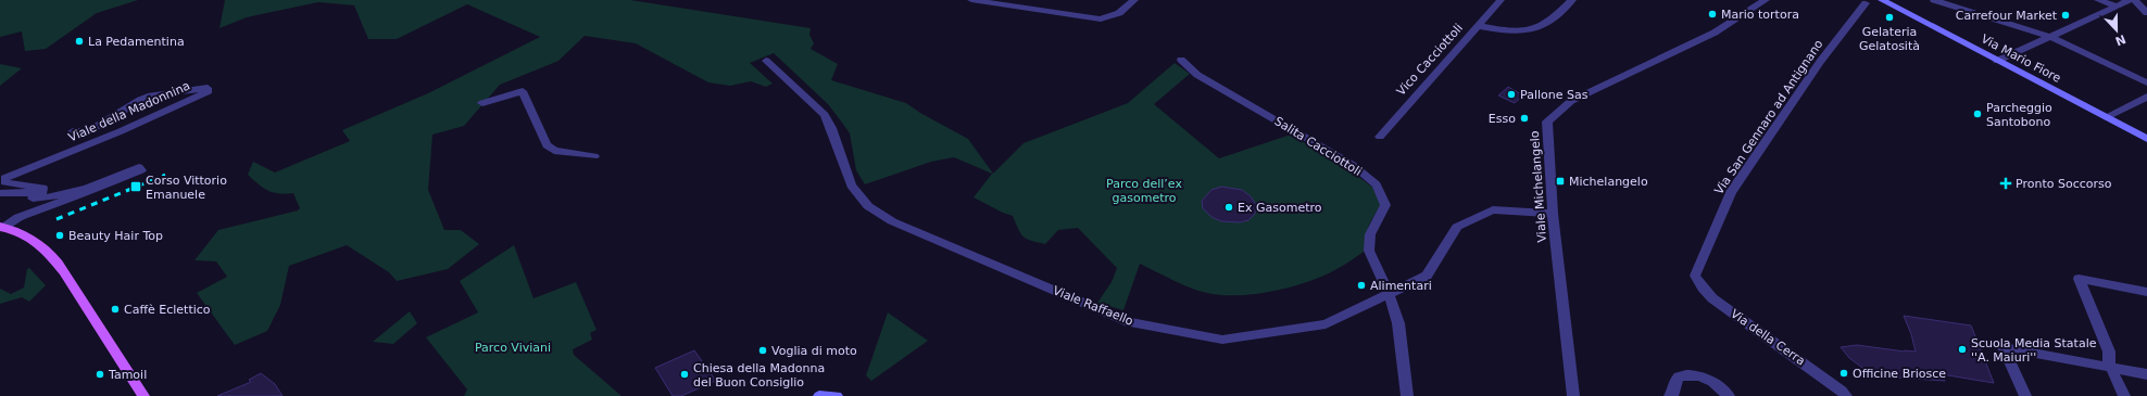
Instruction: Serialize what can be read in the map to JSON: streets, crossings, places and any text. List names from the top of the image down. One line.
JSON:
{"streets":{"street":["Via Mario Fiore","Vico Cacciottoli","Viale della Madonnina","Via San Gennaro ad Antignano","Salita Cacciottoli","Viale Michelangelo","Viale Raffaello","Via della Cerra"]},"crossings":[["Via San Gennaro ad Antignano","Via della Cerra"],["Salita Cacciottoli","Viale Raffaello"],["Viale Michelangelo","Viale Raffaello"]],"parks":["Parco dell’ex gasometro","Parco Viviani"],"places":{"other":["Mario tortora","Carrefour Market","Gelateria Gelatosità","La Pedamentina","Pallone Sas","Parcheggio Santobono","Esso","Ex Gasometro","Beauty Hair Top","Alimentari","Caffè Eclettico","Scuola Media Statale ''A. Maiuri''","Voglia di moto","Officine Briosce","Tamoil","Chiesa della Madonna del Buon Consiglio"],"transit":["Michelangelo","Corso Vittorio Emanuele"],"health":["Pronto Soccorso"]},"north":"bottom"}
